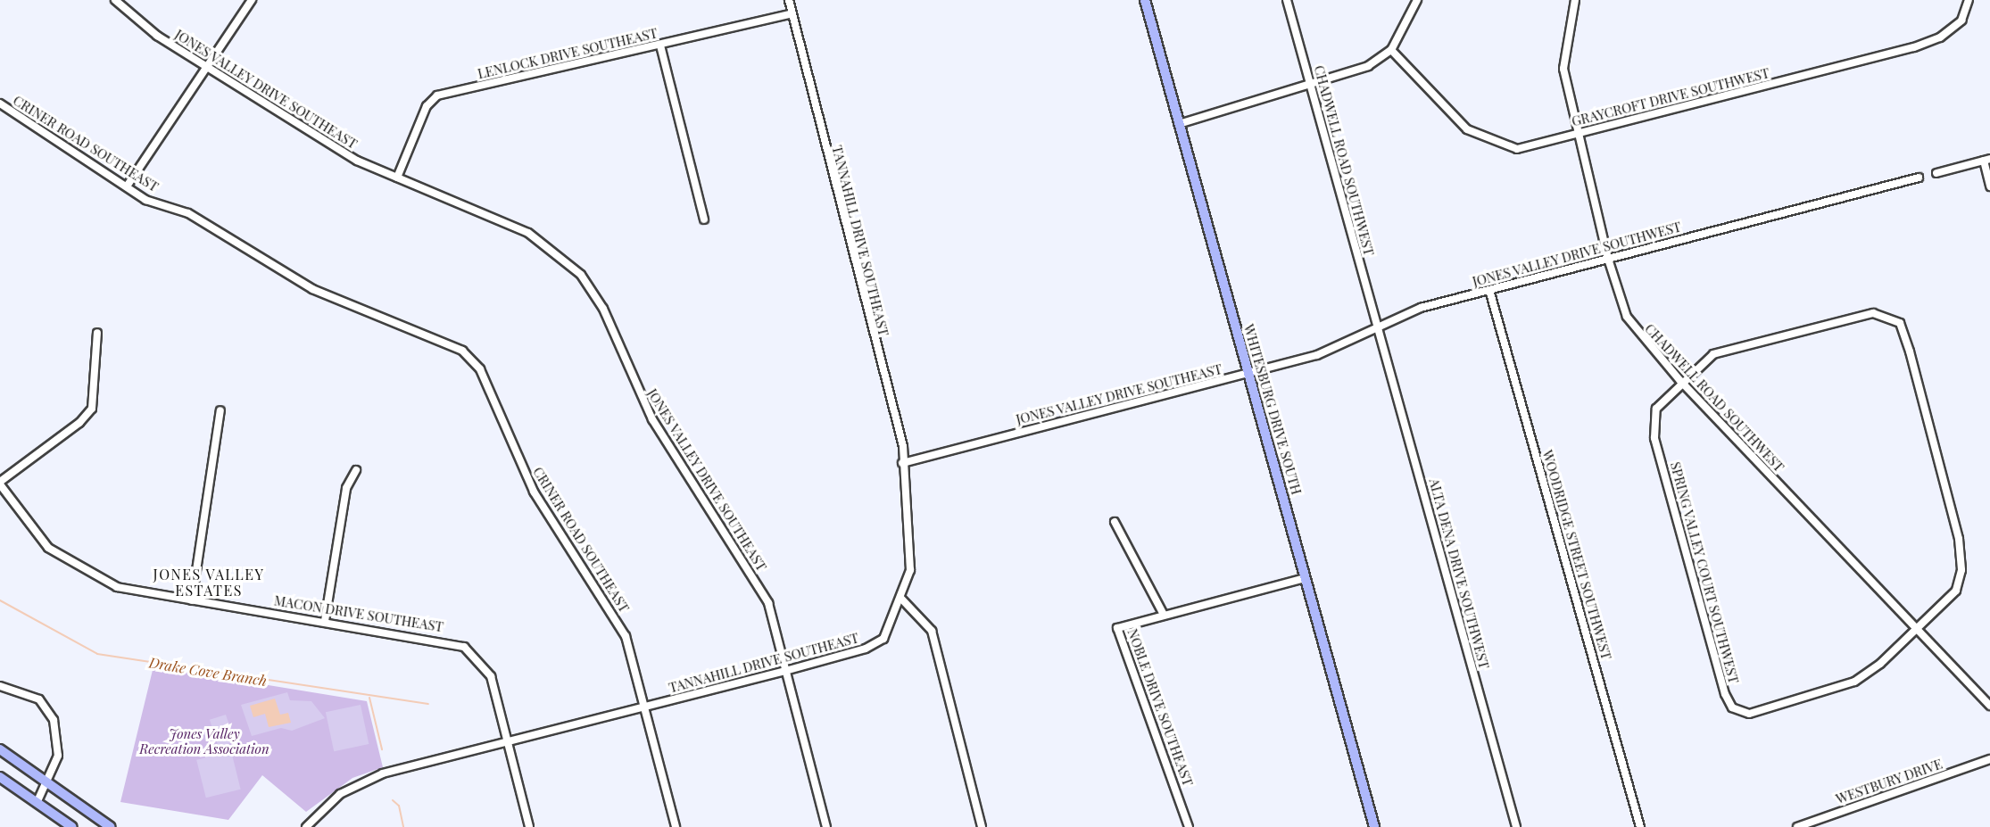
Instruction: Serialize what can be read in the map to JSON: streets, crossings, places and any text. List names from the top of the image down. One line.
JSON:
{"streets":{"main road":["WHITESBURG DRIVE SOUTH"],"street":["LENLOCK DRIVE SOUTHEAST","JONES VALLEY DRIVE SOUTHEAST","GRAYCROFT DRIVE SOUTHWEST","CRINER ROAD SOUTHEAST","CHADWELL ROAD SOUTHWEST","TANNAHILL DRIVE SOUTHEAST","JONES VALLEY DRIVE SOUTHWEST","WOODRIDGE STREET SOUTHWEST","SPRING VALLEY COURT SOUTHWEST","ALTA DENA DRIVE SOUTHWEST","MACON DRIVE SOUTHEAST","NOBLE DRIVE SOUTHEAST","WESTBURY DRIVE"]},"crossings":[["LENLOCK DRIVE SOUTHEAST","JONES VALLEY DRIVE SOUTHEAST"],["LENLOCK DRIVE SOUTHEAST","TANNAHILL DRIVE SOUTHEAST"],["JONES VALLEY DRIVE SOUTHEAST","TANNAHILL DRIVE SOUTHEAST"],["JONES VALLEY DRIVE SOUTHEAST","JONES VALLEY DRIVE SOUTHWEST"],["JONES VALLEY DRIVE SOUTHEAST","WHITESBURG DRIVE SOUTH"],["GRAYCROFT DRIVE SOUTHWEST","CHADWELL ROAD SOUTHWEST"],["CRINER ROAD SOUTHEAST","TANNAHILL DRIVE SOUTHEAST"],["CHADWELL ROAD SOUTHWEST","JONES VALLEY DRIVE SOUTHWEST"],["CHADWELL ROAD SOUTHWEST","SPRING VALLEY COURT SOUTHWEST"],["CHADWELL ROAD SOUTHWEST","ALTA DENA DRIVE SOUTHWEST"],["TANNAHILL DRIVE SOUTHEAST","MACON DRIVE SOUTHEAST"],["JONES VALLEY DRIVE SOUTHWEST","WHITESBURG DRIVE SOUTH"],["JONES VALLEY DRIVE SOUTHWEST","WOODRIDGE STREET SOUTHWEST"],["JONES VALLEY DRIVE SOUTHWEST","ALTA DENA DRIVE SOUTHWEST"],["WHITESBURG DRIVE SOUTH","NOBLE DRIVE SOUTHEAST"]],"districts":["JONES VALLEY ESTATES"],"water":["Drake Cove Branch"],"parks":["Jones Valley Recreation Association"]}
